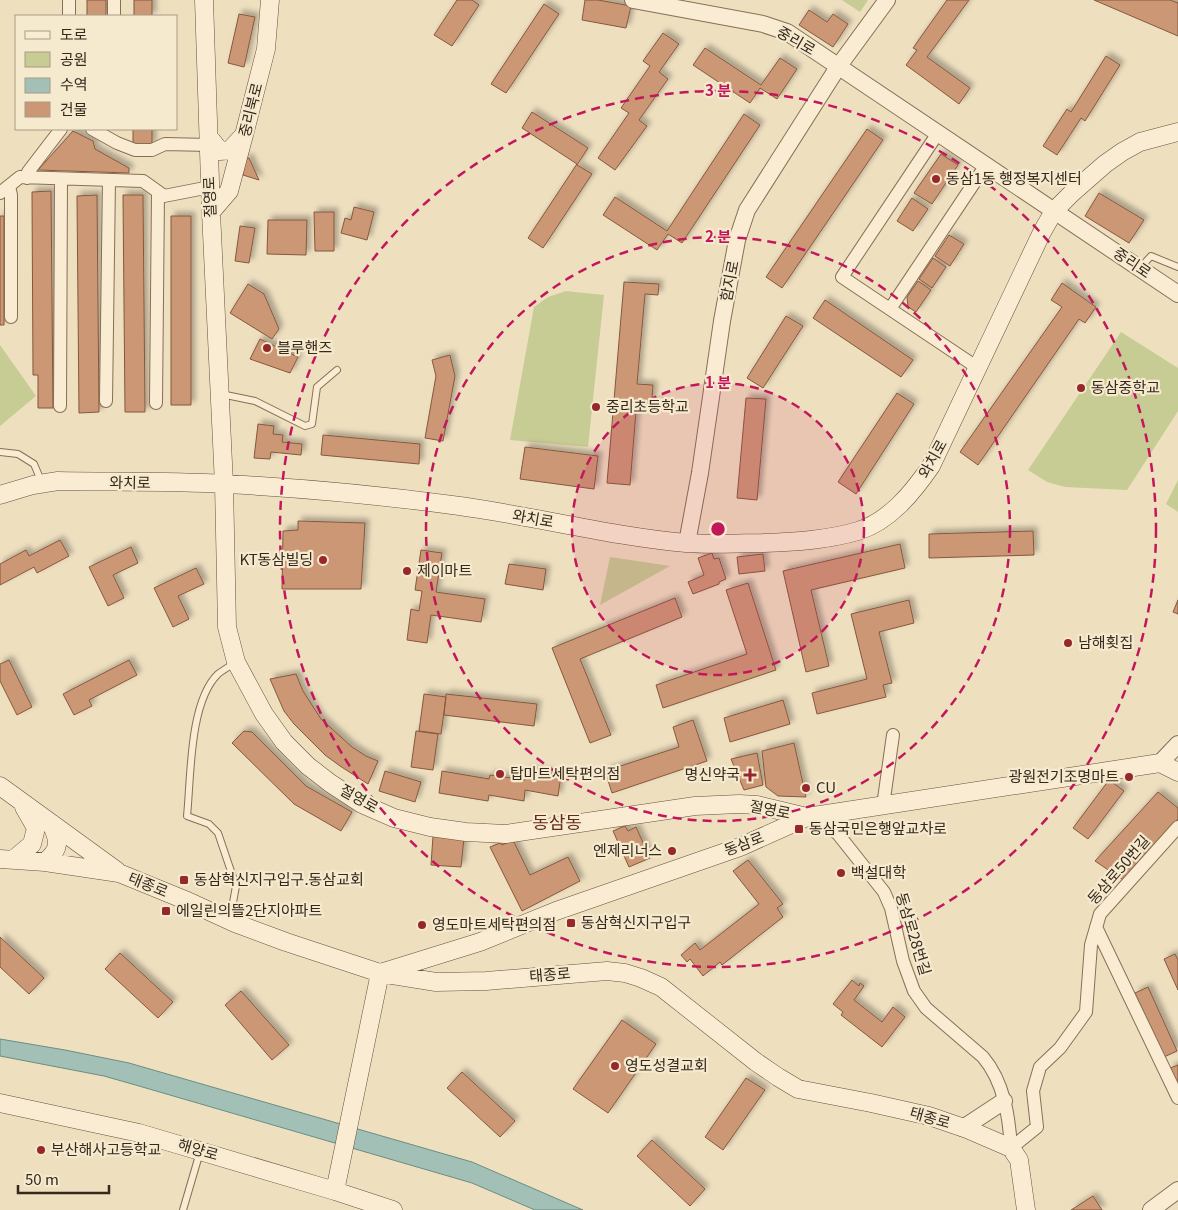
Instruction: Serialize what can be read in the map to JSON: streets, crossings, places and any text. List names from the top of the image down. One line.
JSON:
{"streets":{"main road":["중리북로","절영로","와치로","동삼로","태종로","해양로"],"street":["중리로","함지로","동삼로50번길","동삼로28번길"]},"crossings":[["중리로","함지로"],["중리로","와치로"],["중리북로","절영로"],["절영로","와치로"],["절영로","동삼로"],["절영로","동삼로28번길"],["함지로","와치로"],["동삼로","태종로"],["동삼로","동삼로28번길"],["동삼로50번길","태종로"],["동삼로50번길","동삼로28번길"],["태종로","동삼로28번길"]],"districts":["동삼동"],"places":{"other":["동삼1동 행정복지센터","블루핸즈","동삼중학교","중리초등학교","KT동삼빌딩","제이마트","남해횟집","탑마트세탁편의점","광원전기조명마트","CU","엔제리너스","백설대학","영도마트세탁편의점","영도성결교회","부산해사고등학교"],"health":["명신약국"],"transit":["동삼국민은행앞교차로","동삼혁신지구입구.동삼교회","에일린의뜰2단지아파트","동삼혁신지구입구"]},"legend":["도로","공원","수역","건물"],"scale_bar":"50 m","rings":["3 분","2 분","1 분"]}
